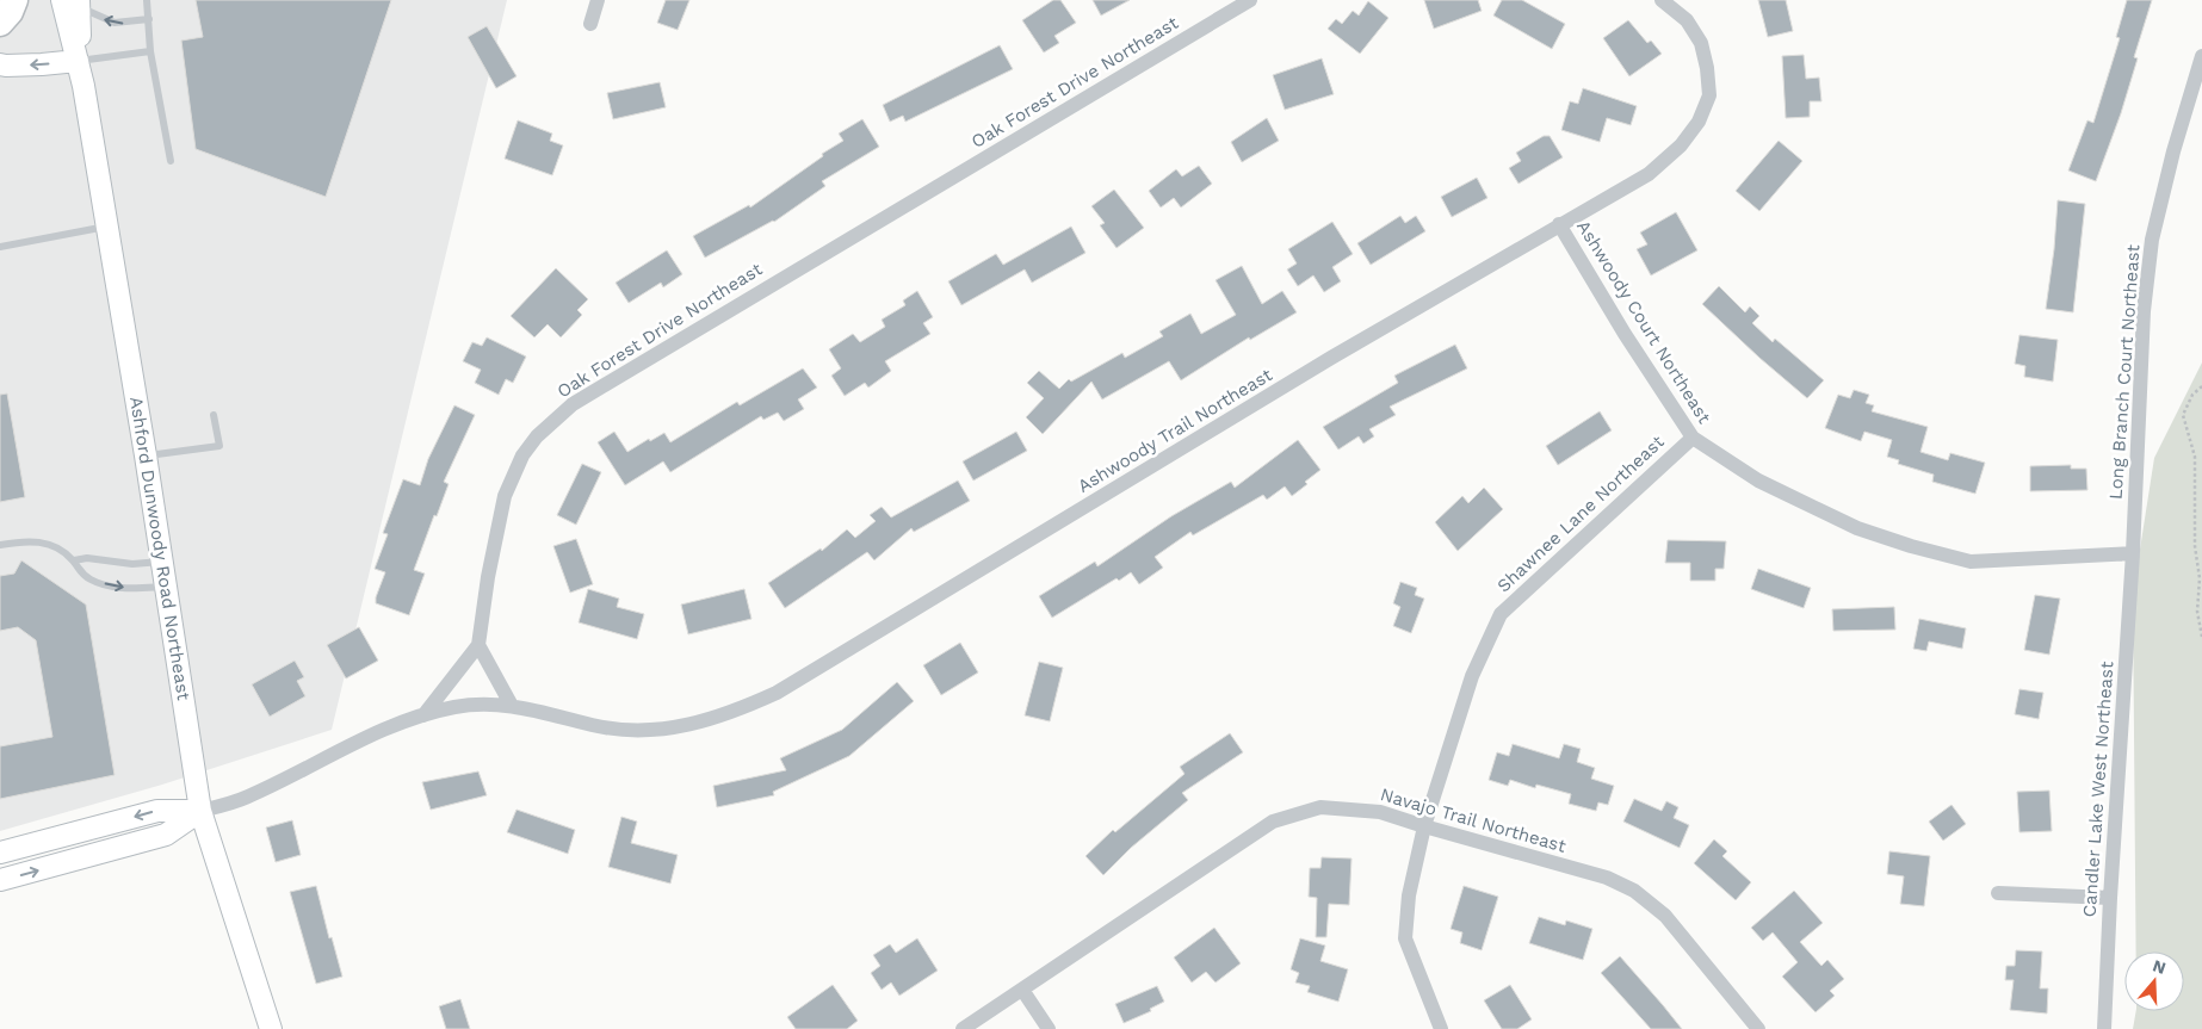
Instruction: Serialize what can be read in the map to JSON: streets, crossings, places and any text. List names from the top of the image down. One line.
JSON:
{"streets":{"main road":["Ashford Dunwoody Road Northeast"],"street":["Oak Forest Drive Northeast","Ashwoody Court Northeast","Long Branch Court Northeast","Ashwoody Trail Northeast","Shawnee Lane Northeast","Candler Lake West Northeast","Navajo Trail Northeast"]},"crossings":[["Ashwoody Court Northeast","Long Branch Court Northeast"],["Ashwoody Court Northeast","Ashwoody Trail Northeast"],["Ashwoody Court Northeast","Shawnee Lane Northeast"],["Ashwoody Court Northeast","Candler Lake West Northeast"],["Long Branch Court Northeast","Candler Lake West Northeast"],["Shawnee Lane Northeast","Navajo Trail Northeast"]],"north":"top"}
